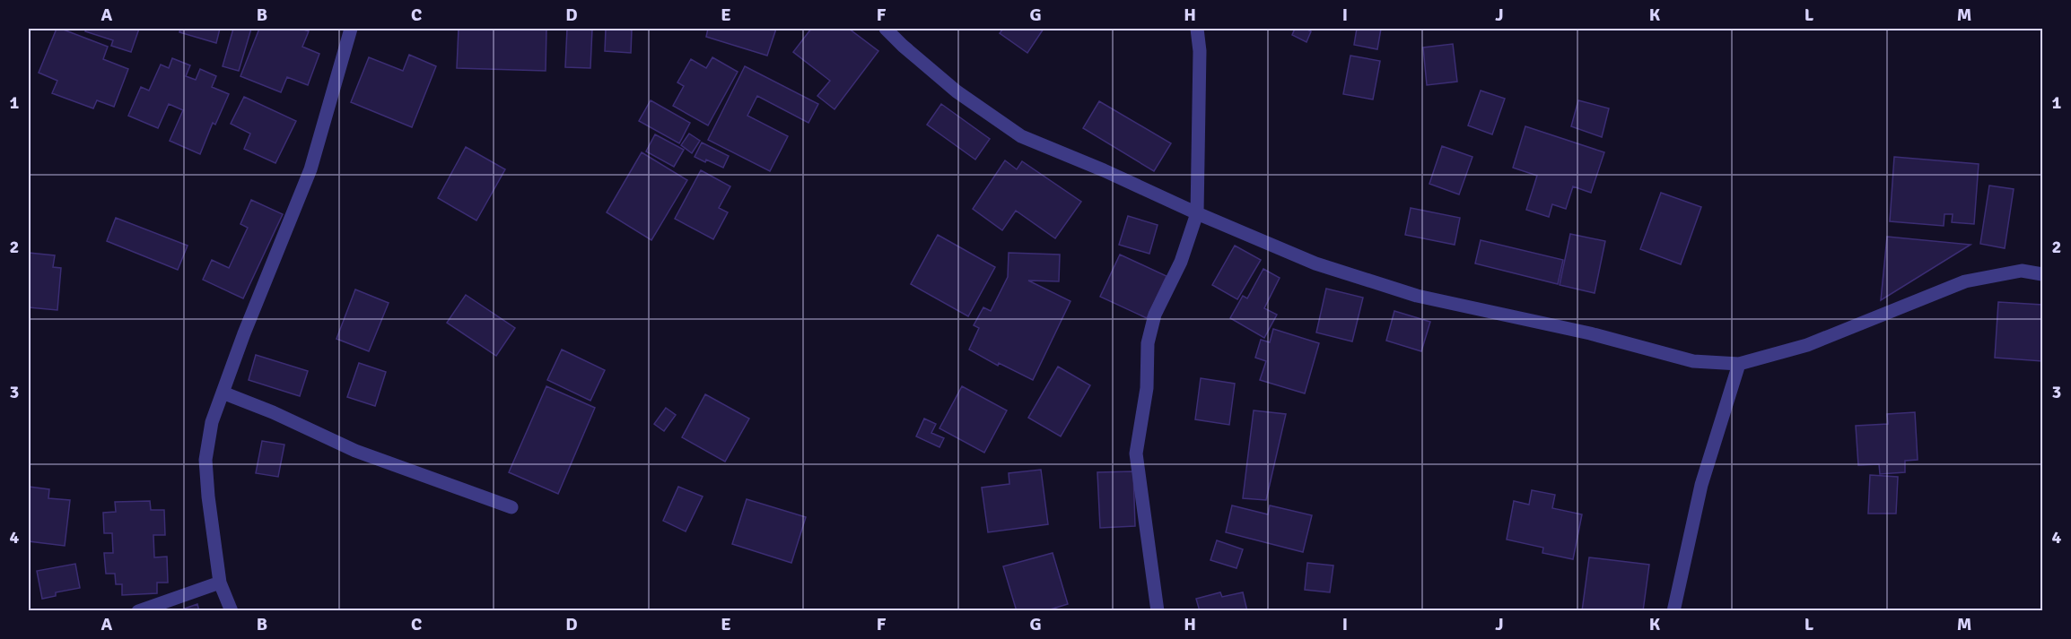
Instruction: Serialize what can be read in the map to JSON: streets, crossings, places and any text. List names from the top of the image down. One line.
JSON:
{"grid":{"columns":["A","B","C","D","E","F","G","H","I","J","K","L","M"],"rows":["1","2","3","4"]}}
